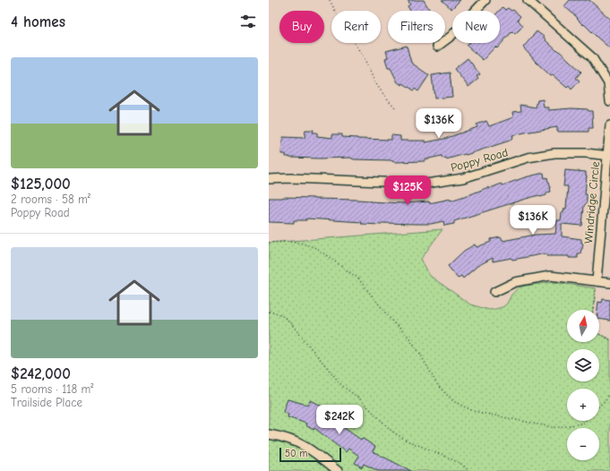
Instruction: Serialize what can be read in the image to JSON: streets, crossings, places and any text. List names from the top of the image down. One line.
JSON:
{"streets":{"street":["Poppy Road","Windridge Circle"]},"crossings":[["Poppy Road","Windridge Circle"]],"scale_bar":"50 m","north":"top","page":{"heading":"4 homes","chip":["Buy","Rent","Filters","New"],"list":[{"name":"$125,000","note":"2 rooms · 58 m² · Poppy Road"},{"name":"$242,000","note":"5 rooms · 118 m² · Trailside Place"}],"price":["$136K","$125K","$136K","$242K"],"map_buttons":["+","−"],"scale":"50 m"}}
